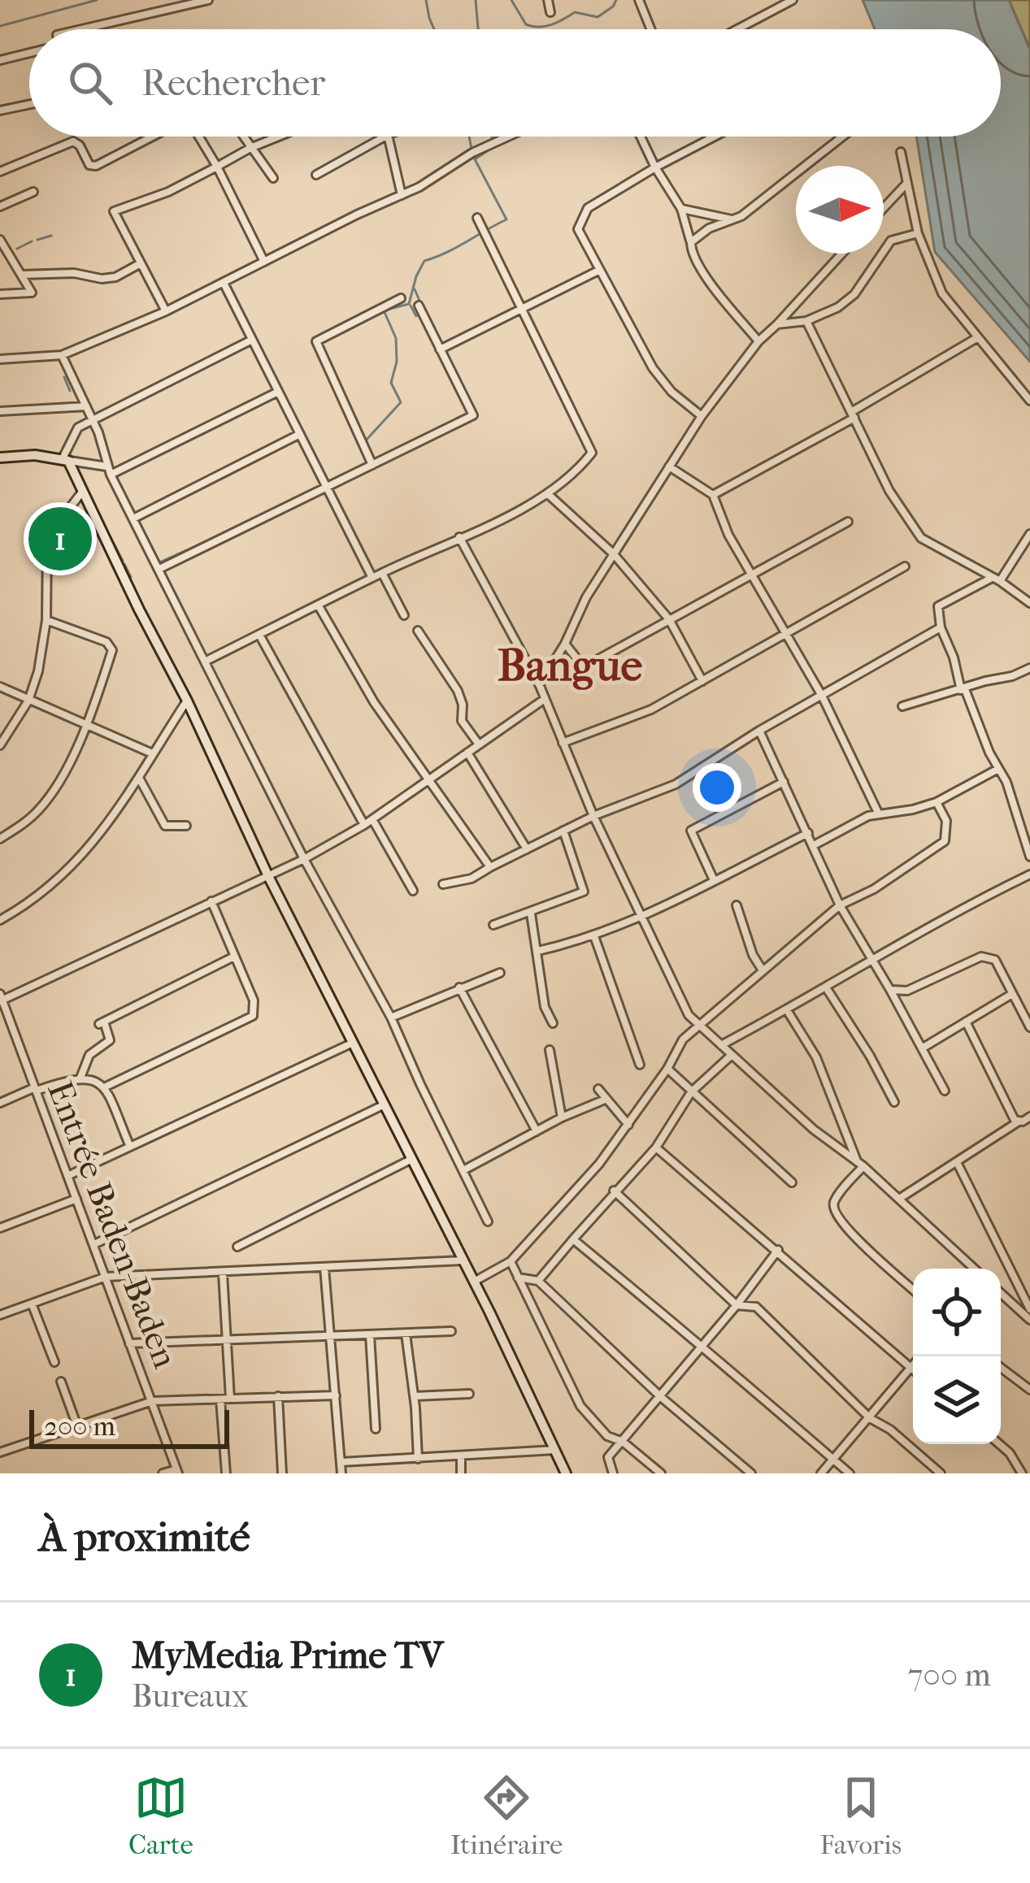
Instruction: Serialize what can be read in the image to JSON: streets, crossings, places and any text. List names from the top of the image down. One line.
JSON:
{"streets":{"street":["Entrée Baden-Baden"]},"districts":["Bangue"],"scale_bar":"200 m","north":"right","page":{"search":"Rechercher","pins":"1","scale":"200 m","heading":"À proximité","list":[{"mark":"1","name":"MyMedia Prime TV","note":"Bureaux","value":"700 m"}],"nav":["Carte","Itinéraire","Favoris"]}}
